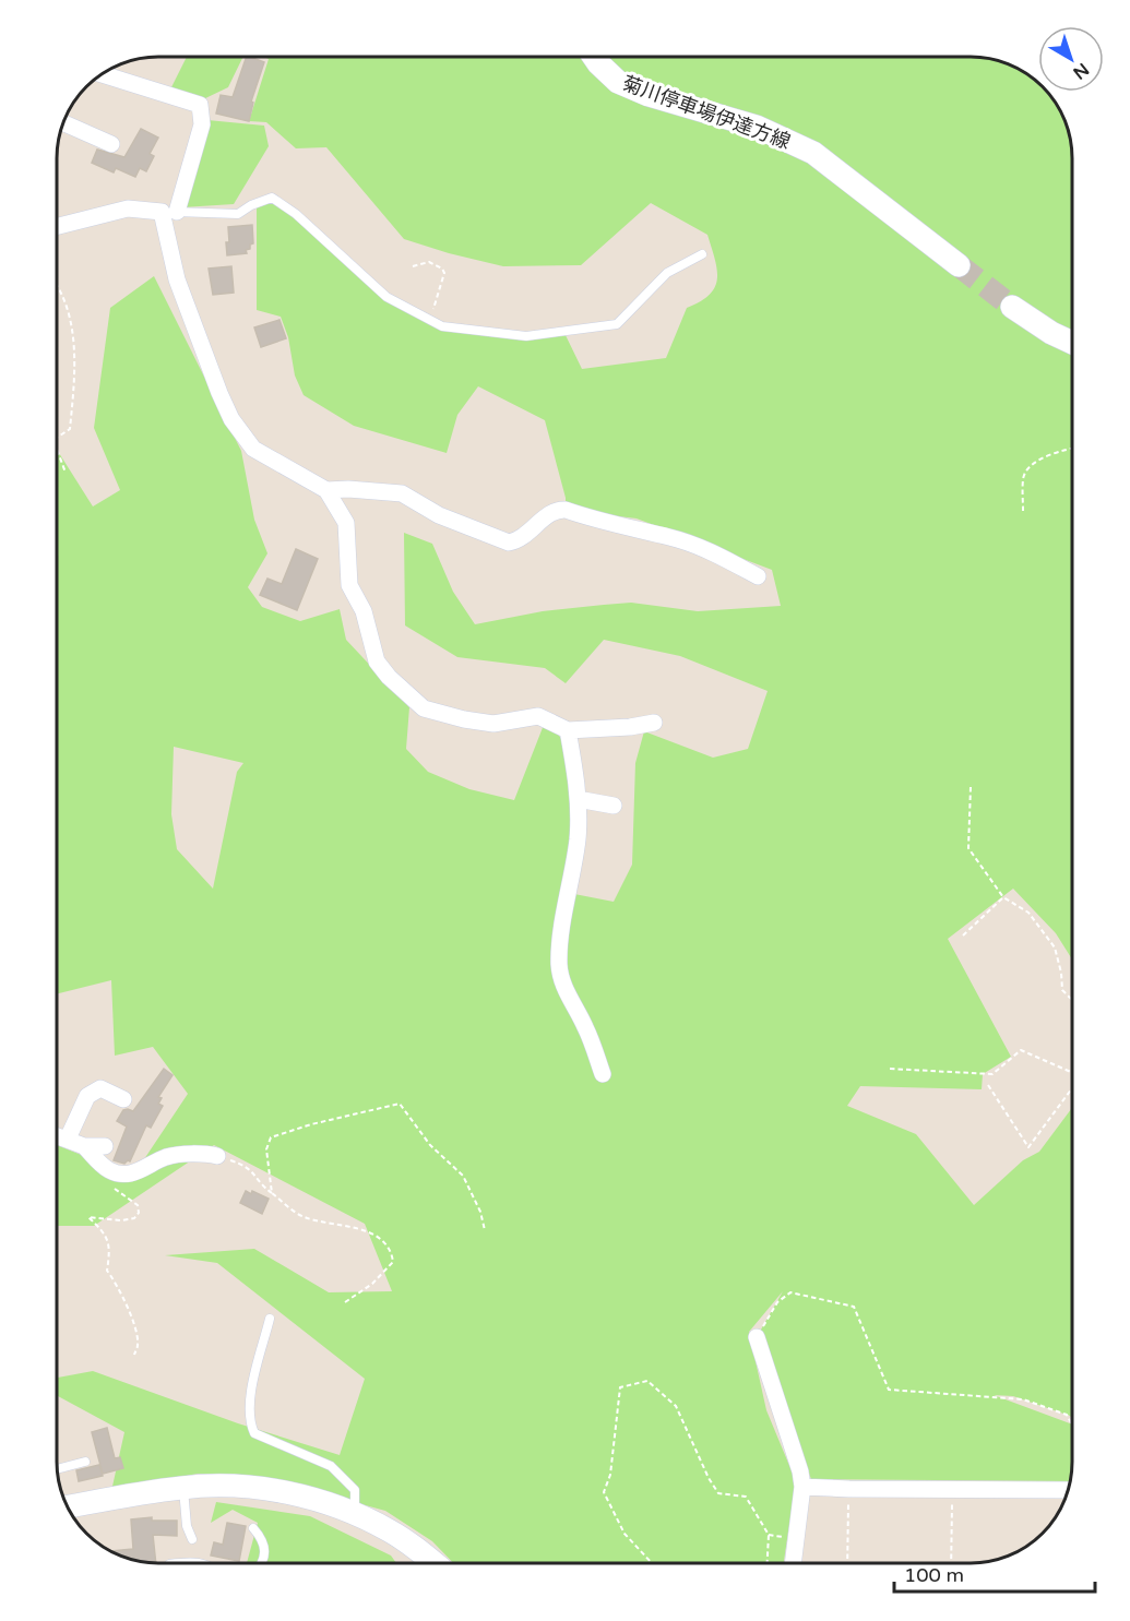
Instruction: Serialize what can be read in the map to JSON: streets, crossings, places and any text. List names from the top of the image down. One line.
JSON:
{"streets":{"main road":["菊川停車場伊達方線"]},"scale_bar":"100 m","north":"bottom right"}
